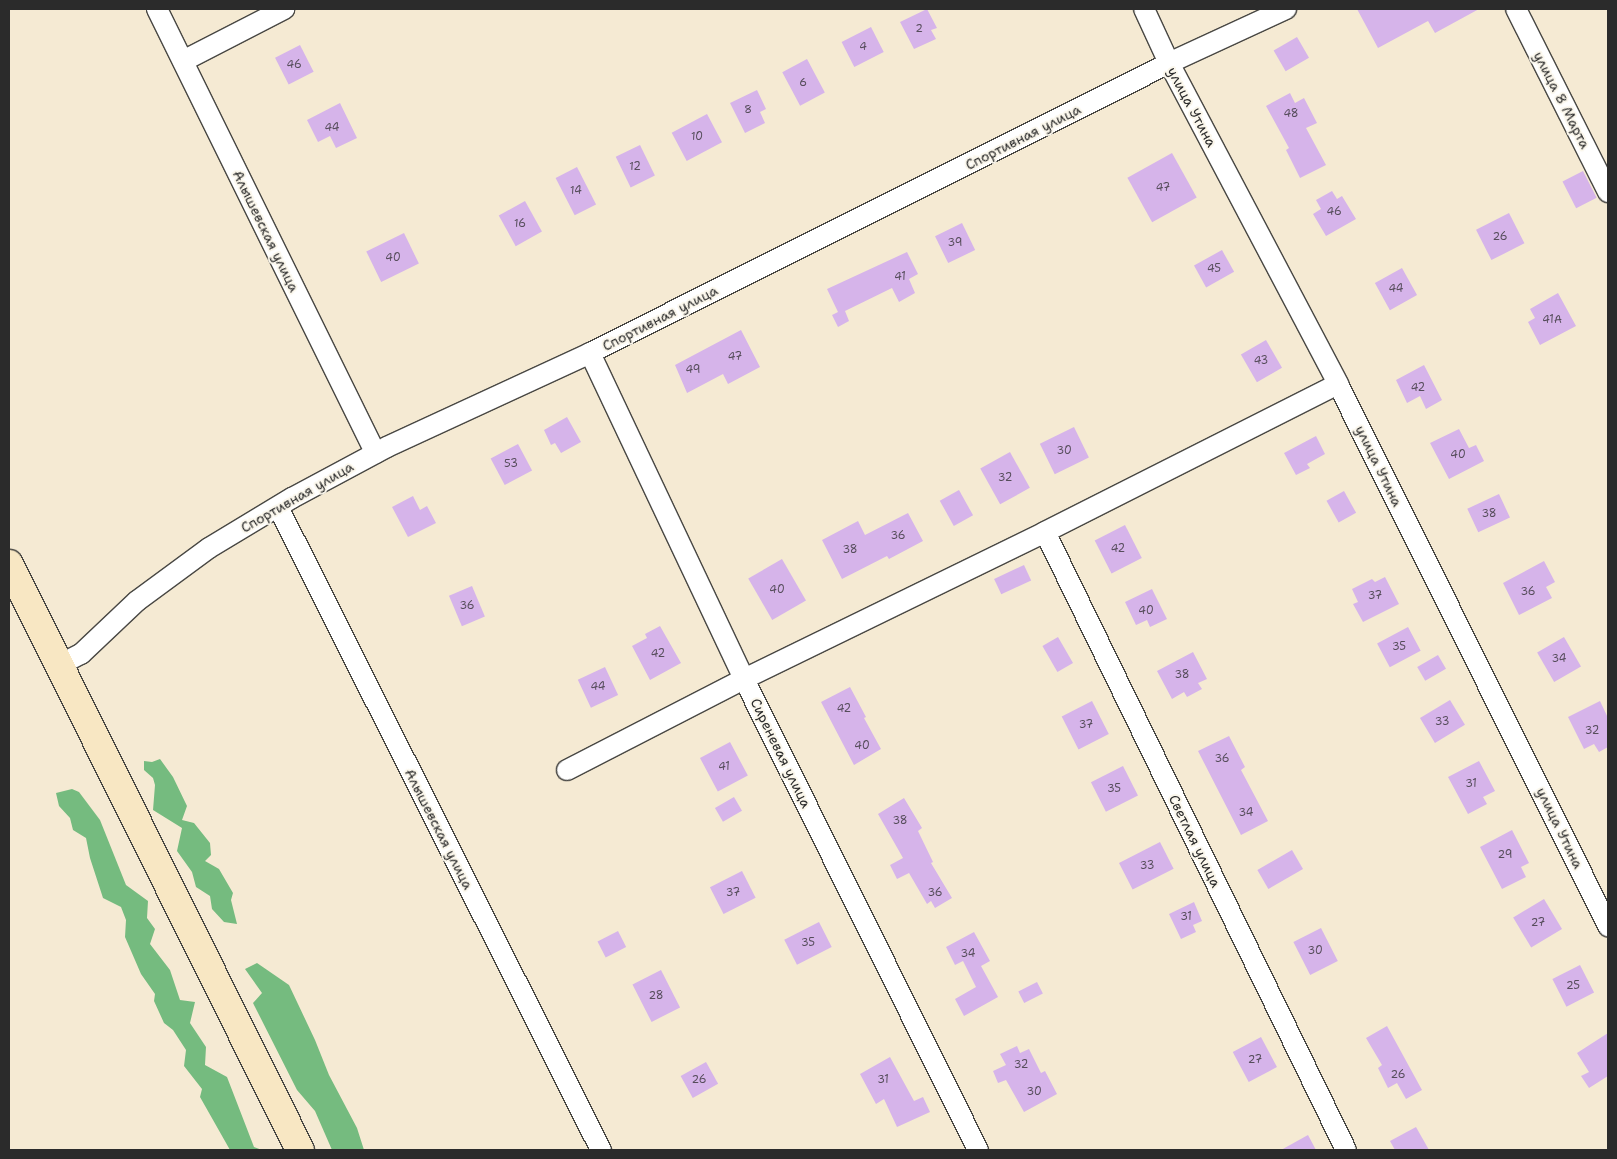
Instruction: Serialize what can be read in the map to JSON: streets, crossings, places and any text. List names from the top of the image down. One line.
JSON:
{"streets":{"street":["улица 8 Марта","улица Утина","Спортивная улица","Алышевская улица","Сиреневая улица","Светлая улица"]},"crossings":[["улица Утина","Спортивная улица"],["Спортивная улица","Алышевская улица"],["Спортивная улица","Сиреневая улица"]],"house_numbers":["2","4","46","6","8","48","44","10","12","47","14","46","16","26","39","40","45","41","44","41А","47","43","49","42","30","40","53","32","38","36","42","38","40","36","37","36","40","35","42","34","38","44","42","33","37","32","40","36","41","31","35","34","38","29","33","37","36","31","27","35","30","34","25","28","27","32","26","26","31","30"]}
